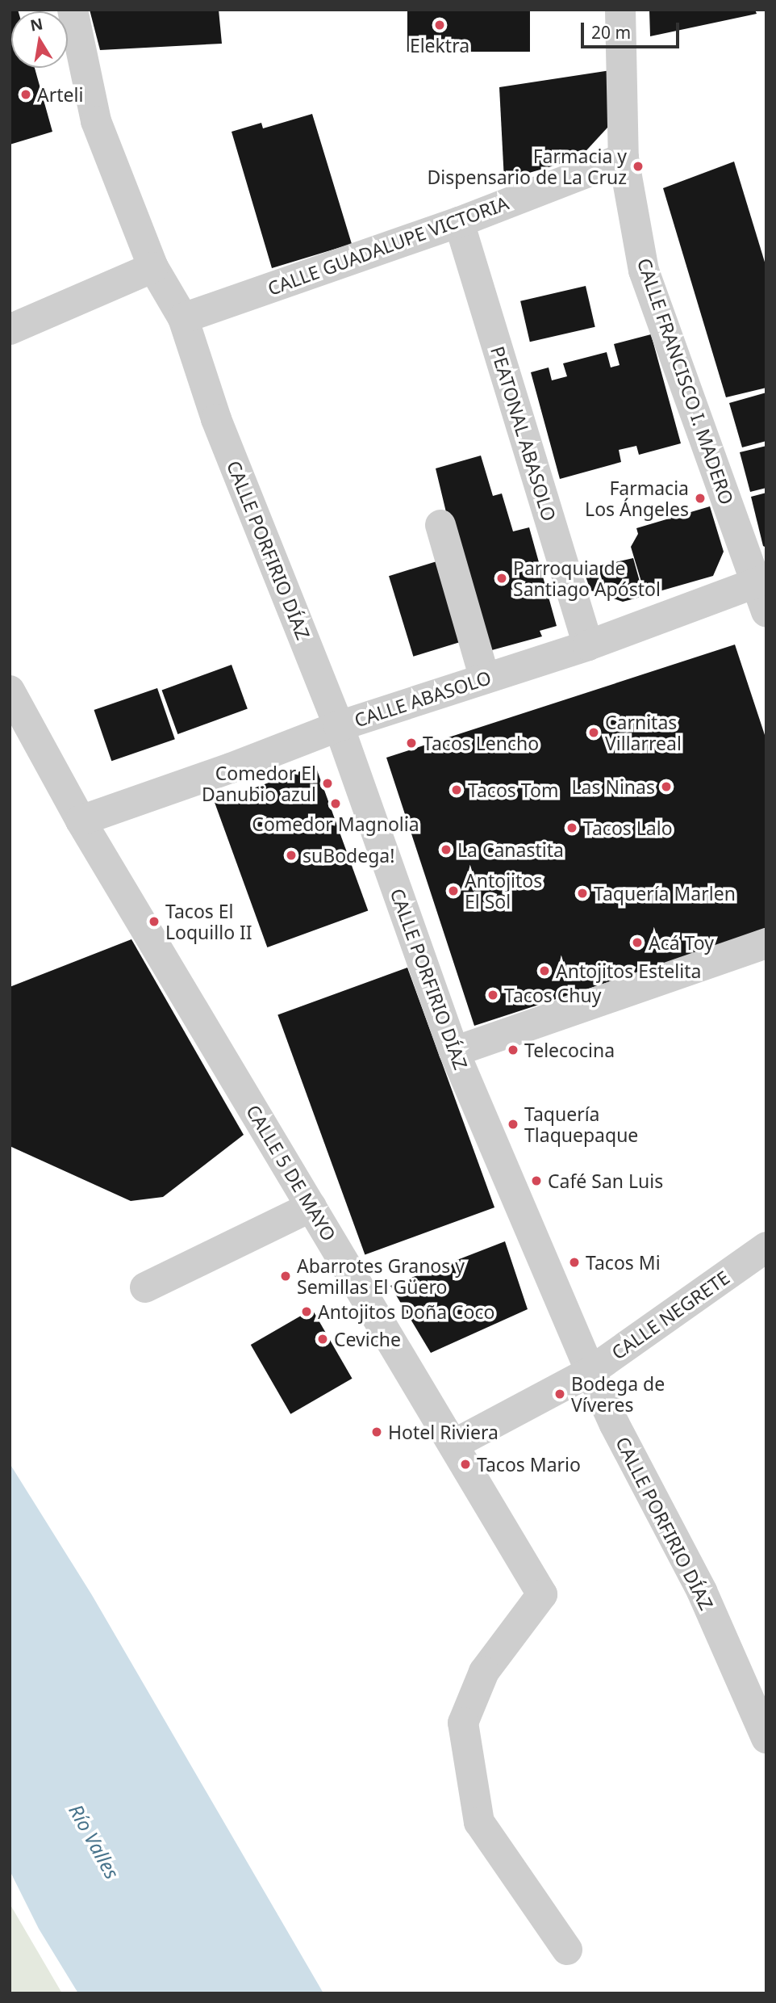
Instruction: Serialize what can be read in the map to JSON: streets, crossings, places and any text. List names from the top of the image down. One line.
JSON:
{"streets":{"street":["CALLE GUADALUPE VICTORIA","CALLE FRANCISCO I. MADERO","PEATONAL ABASOLO","CALLE PORFIRIO DÍAZ","CALLE ABASOLO","CALLE 5 DE MAYO","CALLE NEGRETE"]},"crossings":[["CALLE GUADALUPE VICTORIA","CALLE FRANCISCO I. MADERO"],["CALLE GUADALUPE VICTORIA","PEATONAL ABASOLO"],["CALLE GUADALUPE VICTORIA","CALLE PORFIRIO DÍAZ"],["CALLE FRANCISCO I. MADERO","CALLE ABASOLO"],["PEATONAL ABASOLO","CALLE ABASOLO"],["CALLE PORFIRIO DÍAZ","CALLE ABASOLO"],["CALLE PORFIRIO DÍAZ","CALLE NEGRETE"],["CALLE ABASOLO","CALLE 5 DE MAYO"],["CALLE 5 DE MAYO","CALLE NEGRETE"]],"water":["Río Valles"],"places":["Elektra","Arteli","Farmacia y Dispensario de La Cruz","Farmacia Los Ángeles","Parroquia de Santiago Apóstol","Carnitas Villarreal","Tacos Lencho","Comedor El Danubio azul","Las Ninas","Tacos Tom","Comedor Magnolia","Tacos Lalo","La Canastita","suBodega!","Antojitos El Sol","Taquería Marlen","Tacos El Loquillo II","Acá Toy","Antojitos Estelita","Tacos Chuy","Telecocina","Taquería Tlaquepaque","Café San Luis","Tacos Mi","Abarrotes Granos y Semillas El Güero","Antojitos Doña Coco","Ceviche","Bodega de Víveres","Hotel Riviera","Tacos Mario"],"scale_bar":"20 m","north":"top"}
